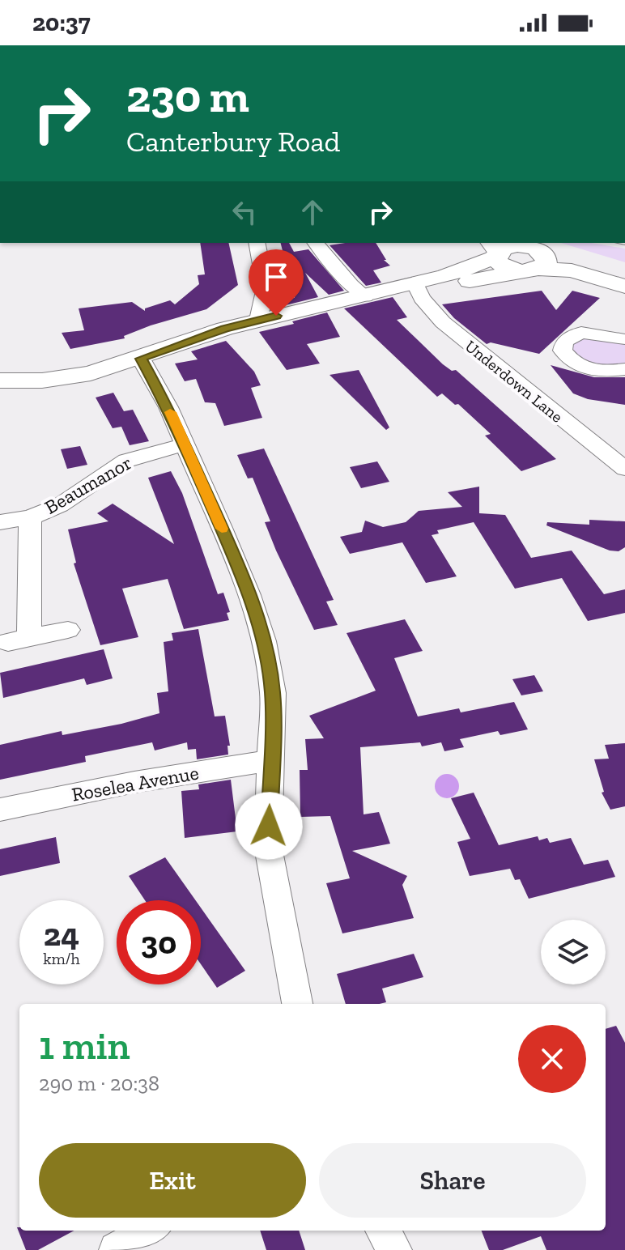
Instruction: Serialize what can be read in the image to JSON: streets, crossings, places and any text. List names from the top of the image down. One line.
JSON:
{"streets":{"street":["Underdown Lane","Beaumanor","Roselea Avenue"]},"page":{"status":"20:37","turn":["230 m","Canterbury Road"],"speed":"24 km/h","limit":"30","heading":["1 min","290 m · 20:38"],"buttons":["Exit","Share"]}}
